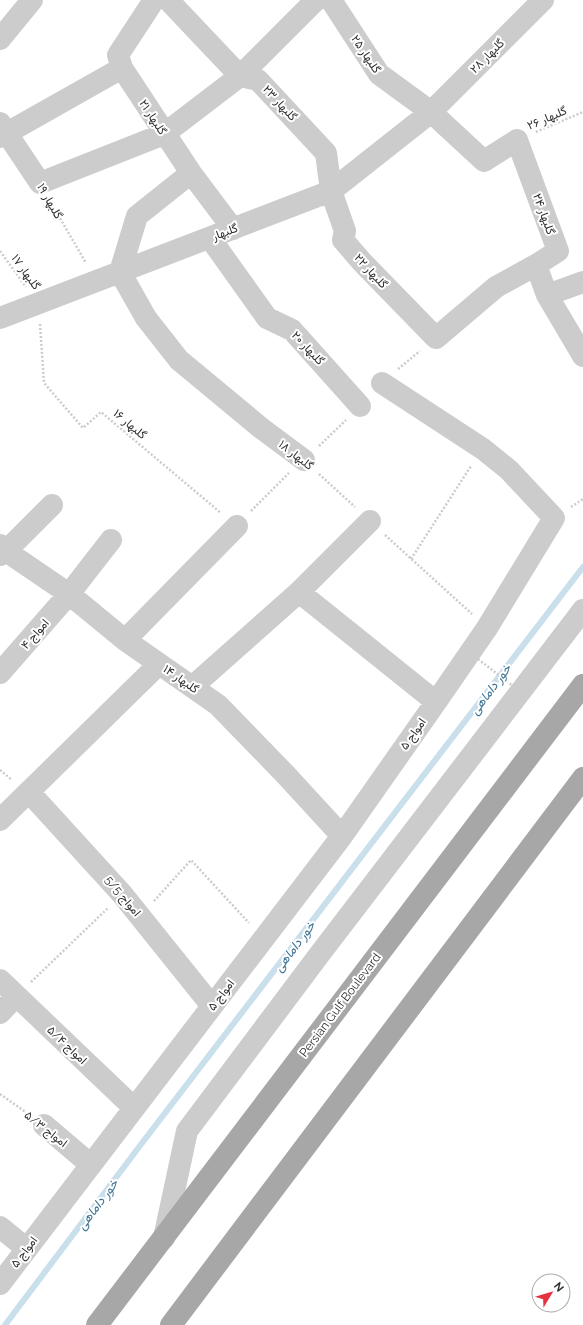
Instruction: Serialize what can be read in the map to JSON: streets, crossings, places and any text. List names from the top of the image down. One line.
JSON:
{"streets":{"main road":["Persian Gulf Boulevard"],"street":["گلبهار ۲۵","گلبهار ۲۸","گلبهار ۲۳","گلبهار ۲۱","گلبهار ۱۹","گلبهار ۲۴","گلبهار","گلبهار ۲۲","گلبهار ۲۰","گلبهار ۱۸","امواج ۴","گلبهار ۱۴","امواج ۵","امواج 5/5","امواج ۵/۴","امواج ۵/۳"],"path":["گلبهار ۲۶","گلبهار ۱۷","گلبهار ۱۶"]},"crossings":[["گلبهار ۲۵","گلبهار ۲۸"],["گلبهار ۲۵","گلبهار"],["گلبهار ۲۸","گلبهار"],["گلبهار ۲۳","گلبهار"],["گلبهار ۲۳","گلبهار ۲۲"],["گلبهار ۲۱","گلبهار"],["گلبهار ۲۶","گلبهار ۲۴"],["گلبهار ۱۹","گلبهار"],["گلبهار ۲۴","گلبهار ۲۲"],["گلبهار","گلبهار ۲۲"],["گلبهار","گلبهار ۱۷"],["گلبهار","گلبهار ۲۰"],["گلبهار","گلبهار ۱۶"],["گلبهار","گلبهار ۱۸"],["گلبهار ۱۷","گلبهار ۱۶"],["گلبهار ۱۸","امواج ۵"],["امواج ۴","گلبهار ۱۴"],["گلبهار ۱۴","امواج ۵"],["امواج ۵","امواج 5/5"],["امواج ۵","امواج ۵/۴"],["امواج ۵","امواج ۵/۳"]],"water":["خور داماهی"],"north":"top right"}
